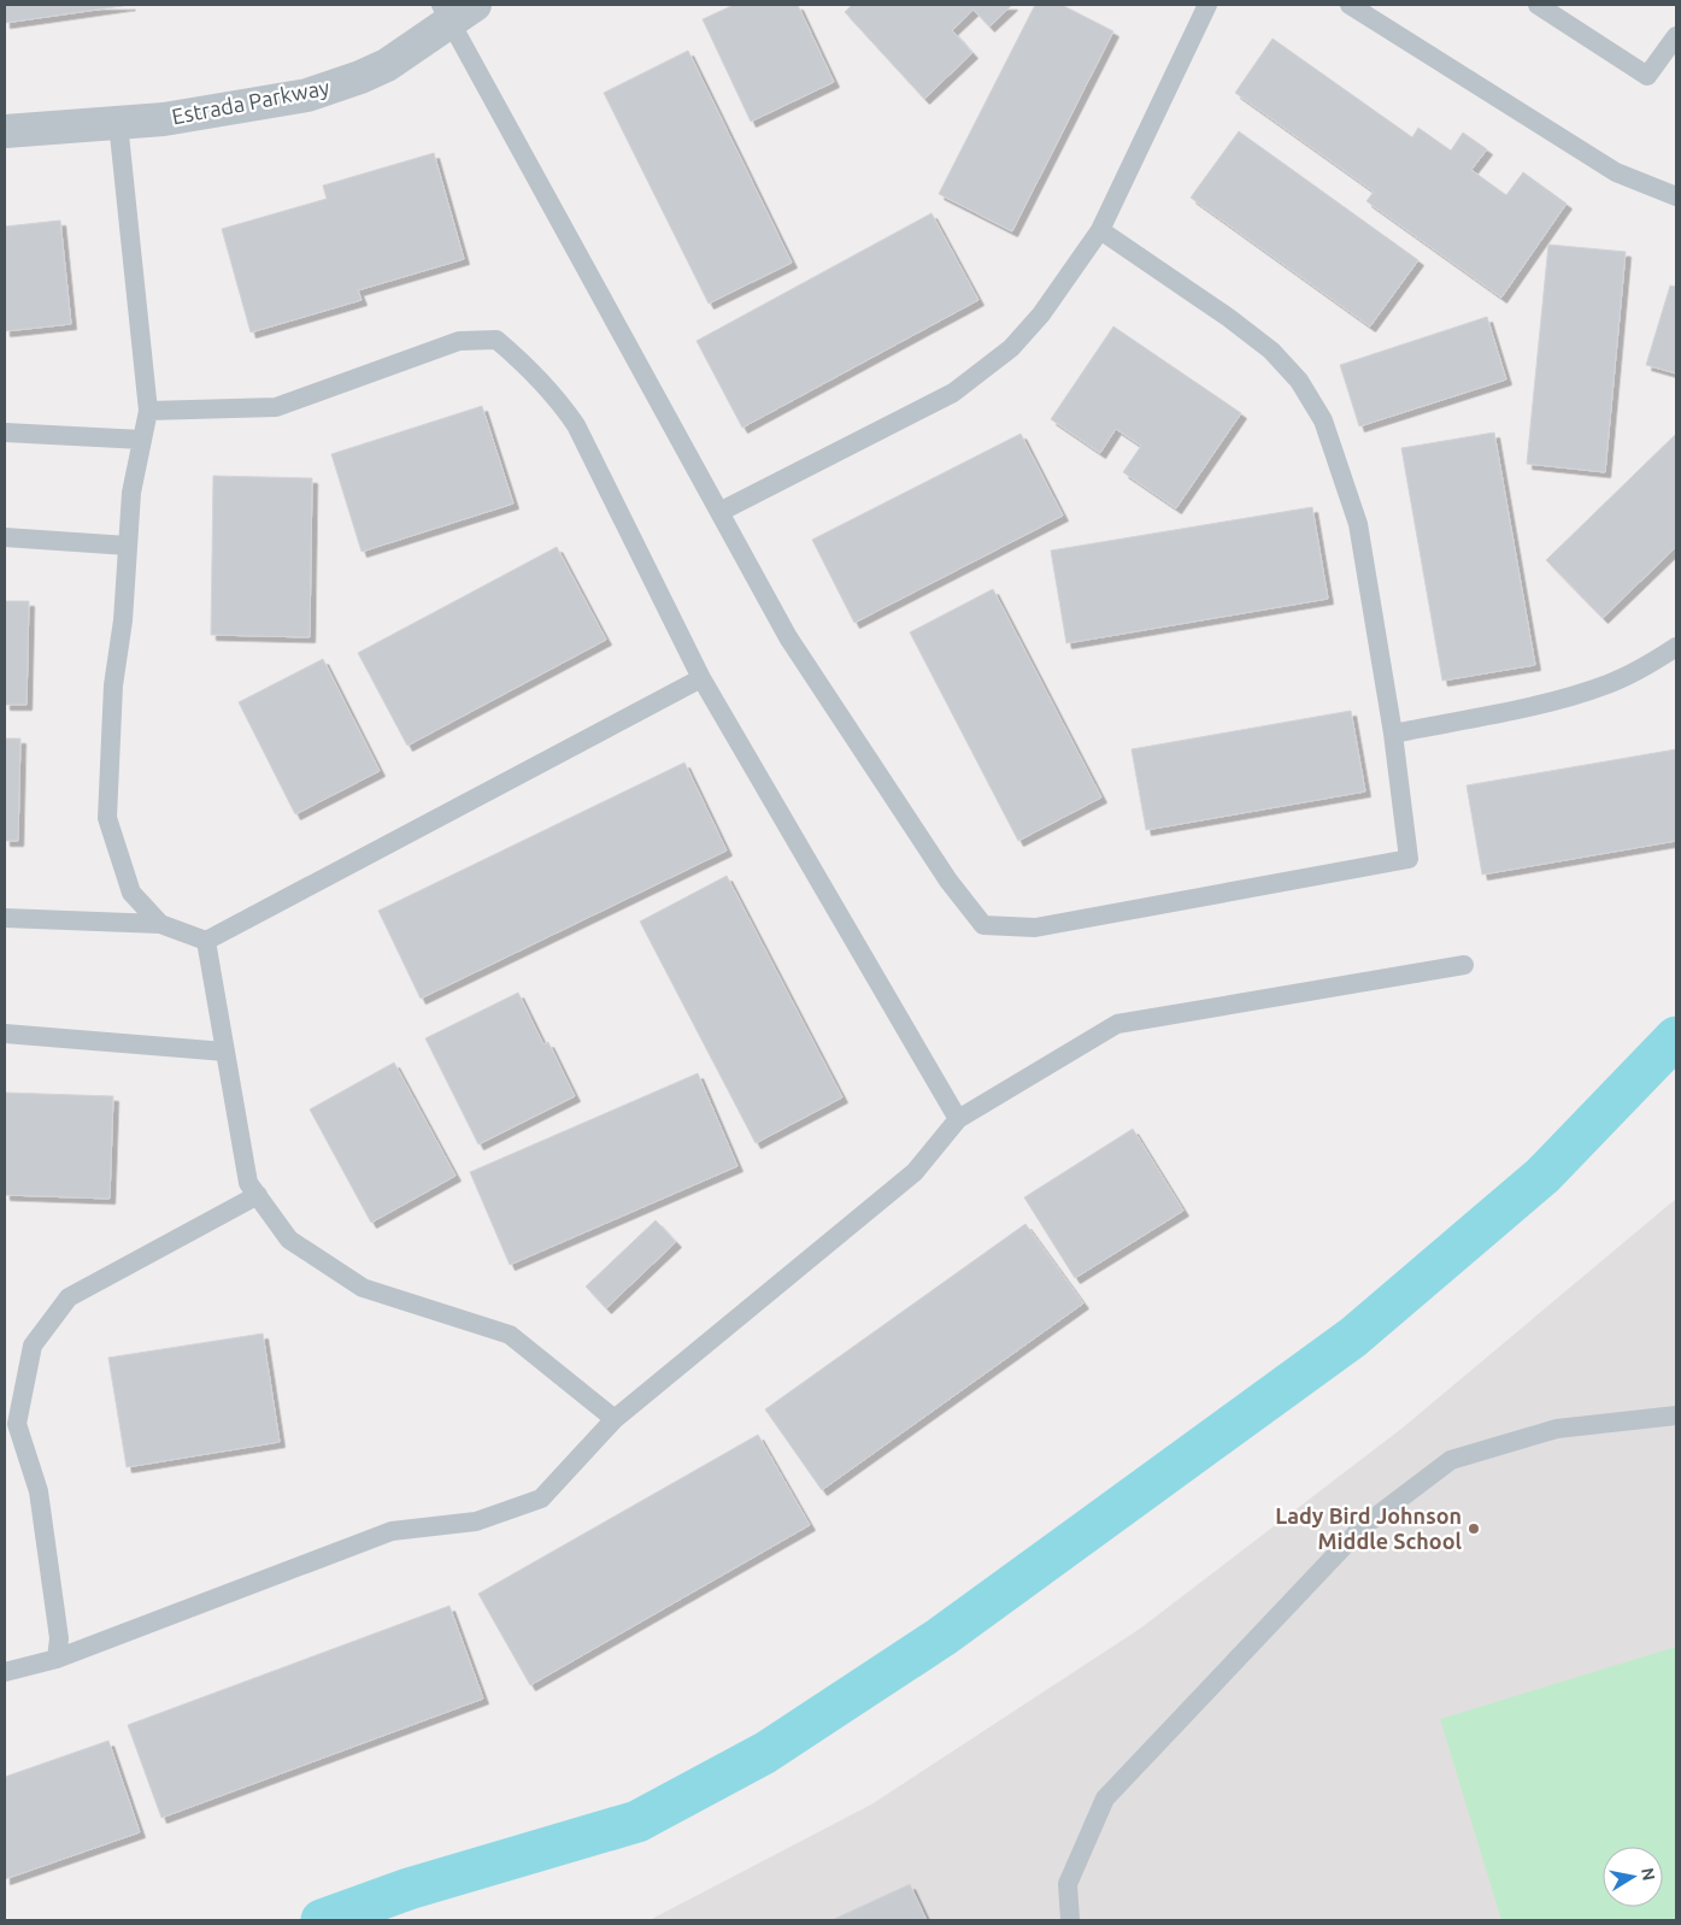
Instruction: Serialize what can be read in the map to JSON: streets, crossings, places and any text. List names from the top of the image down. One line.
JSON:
{"streets":{"street":["Estrada Parkway"]},"places":["Lady Bird Johnson Middle School"],"north":"right"}
